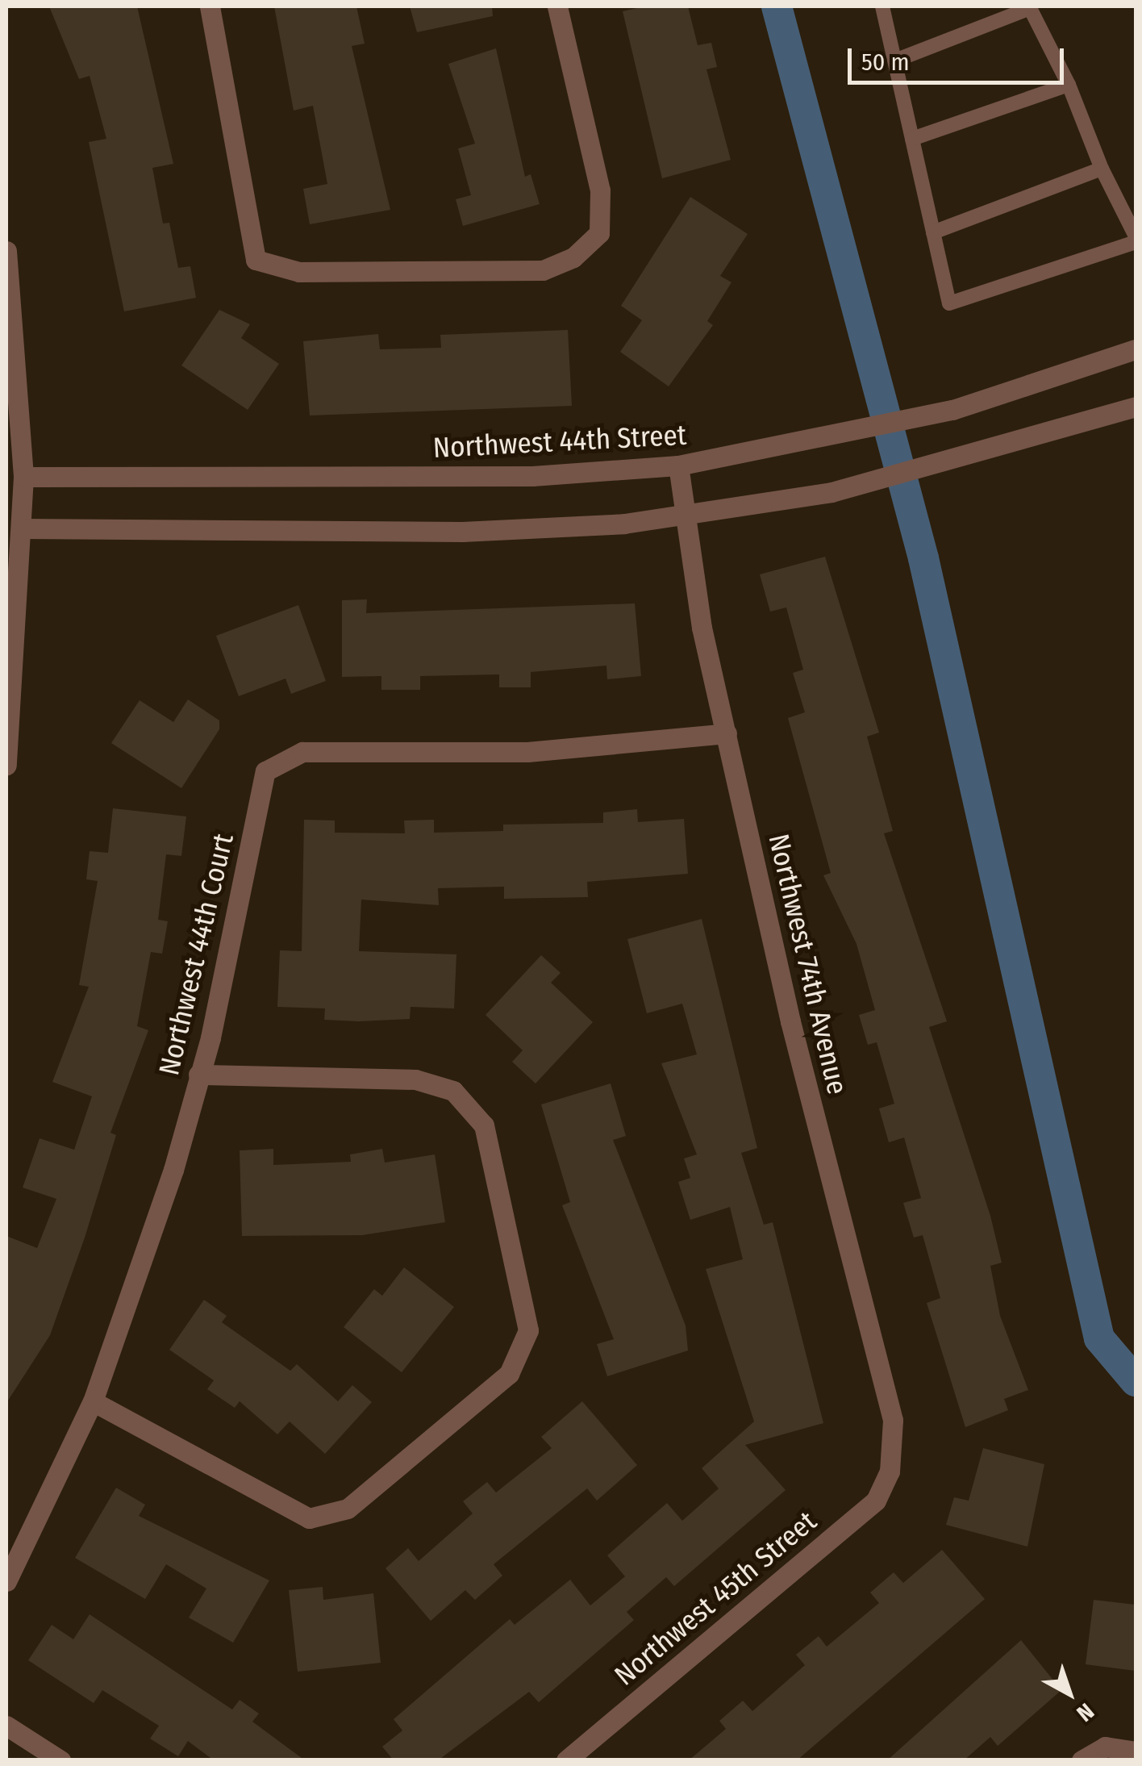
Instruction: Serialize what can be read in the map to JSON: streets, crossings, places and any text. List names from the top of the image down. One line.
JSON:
{"streets":{"street":["Northwest 44th Street","Northwest 44th Court","Northwest 74th Avenue","Northwest 45th Street"]},"crossings":[["Northwest 44th Street","Northwest 74th Avenue"],["Northwest 44th Court","Northwest 74th Avenue"],["Northwest 74th Avenue","Northwest 45th Street"]],"scale_bar":"50 m","north":"bottom right"}
